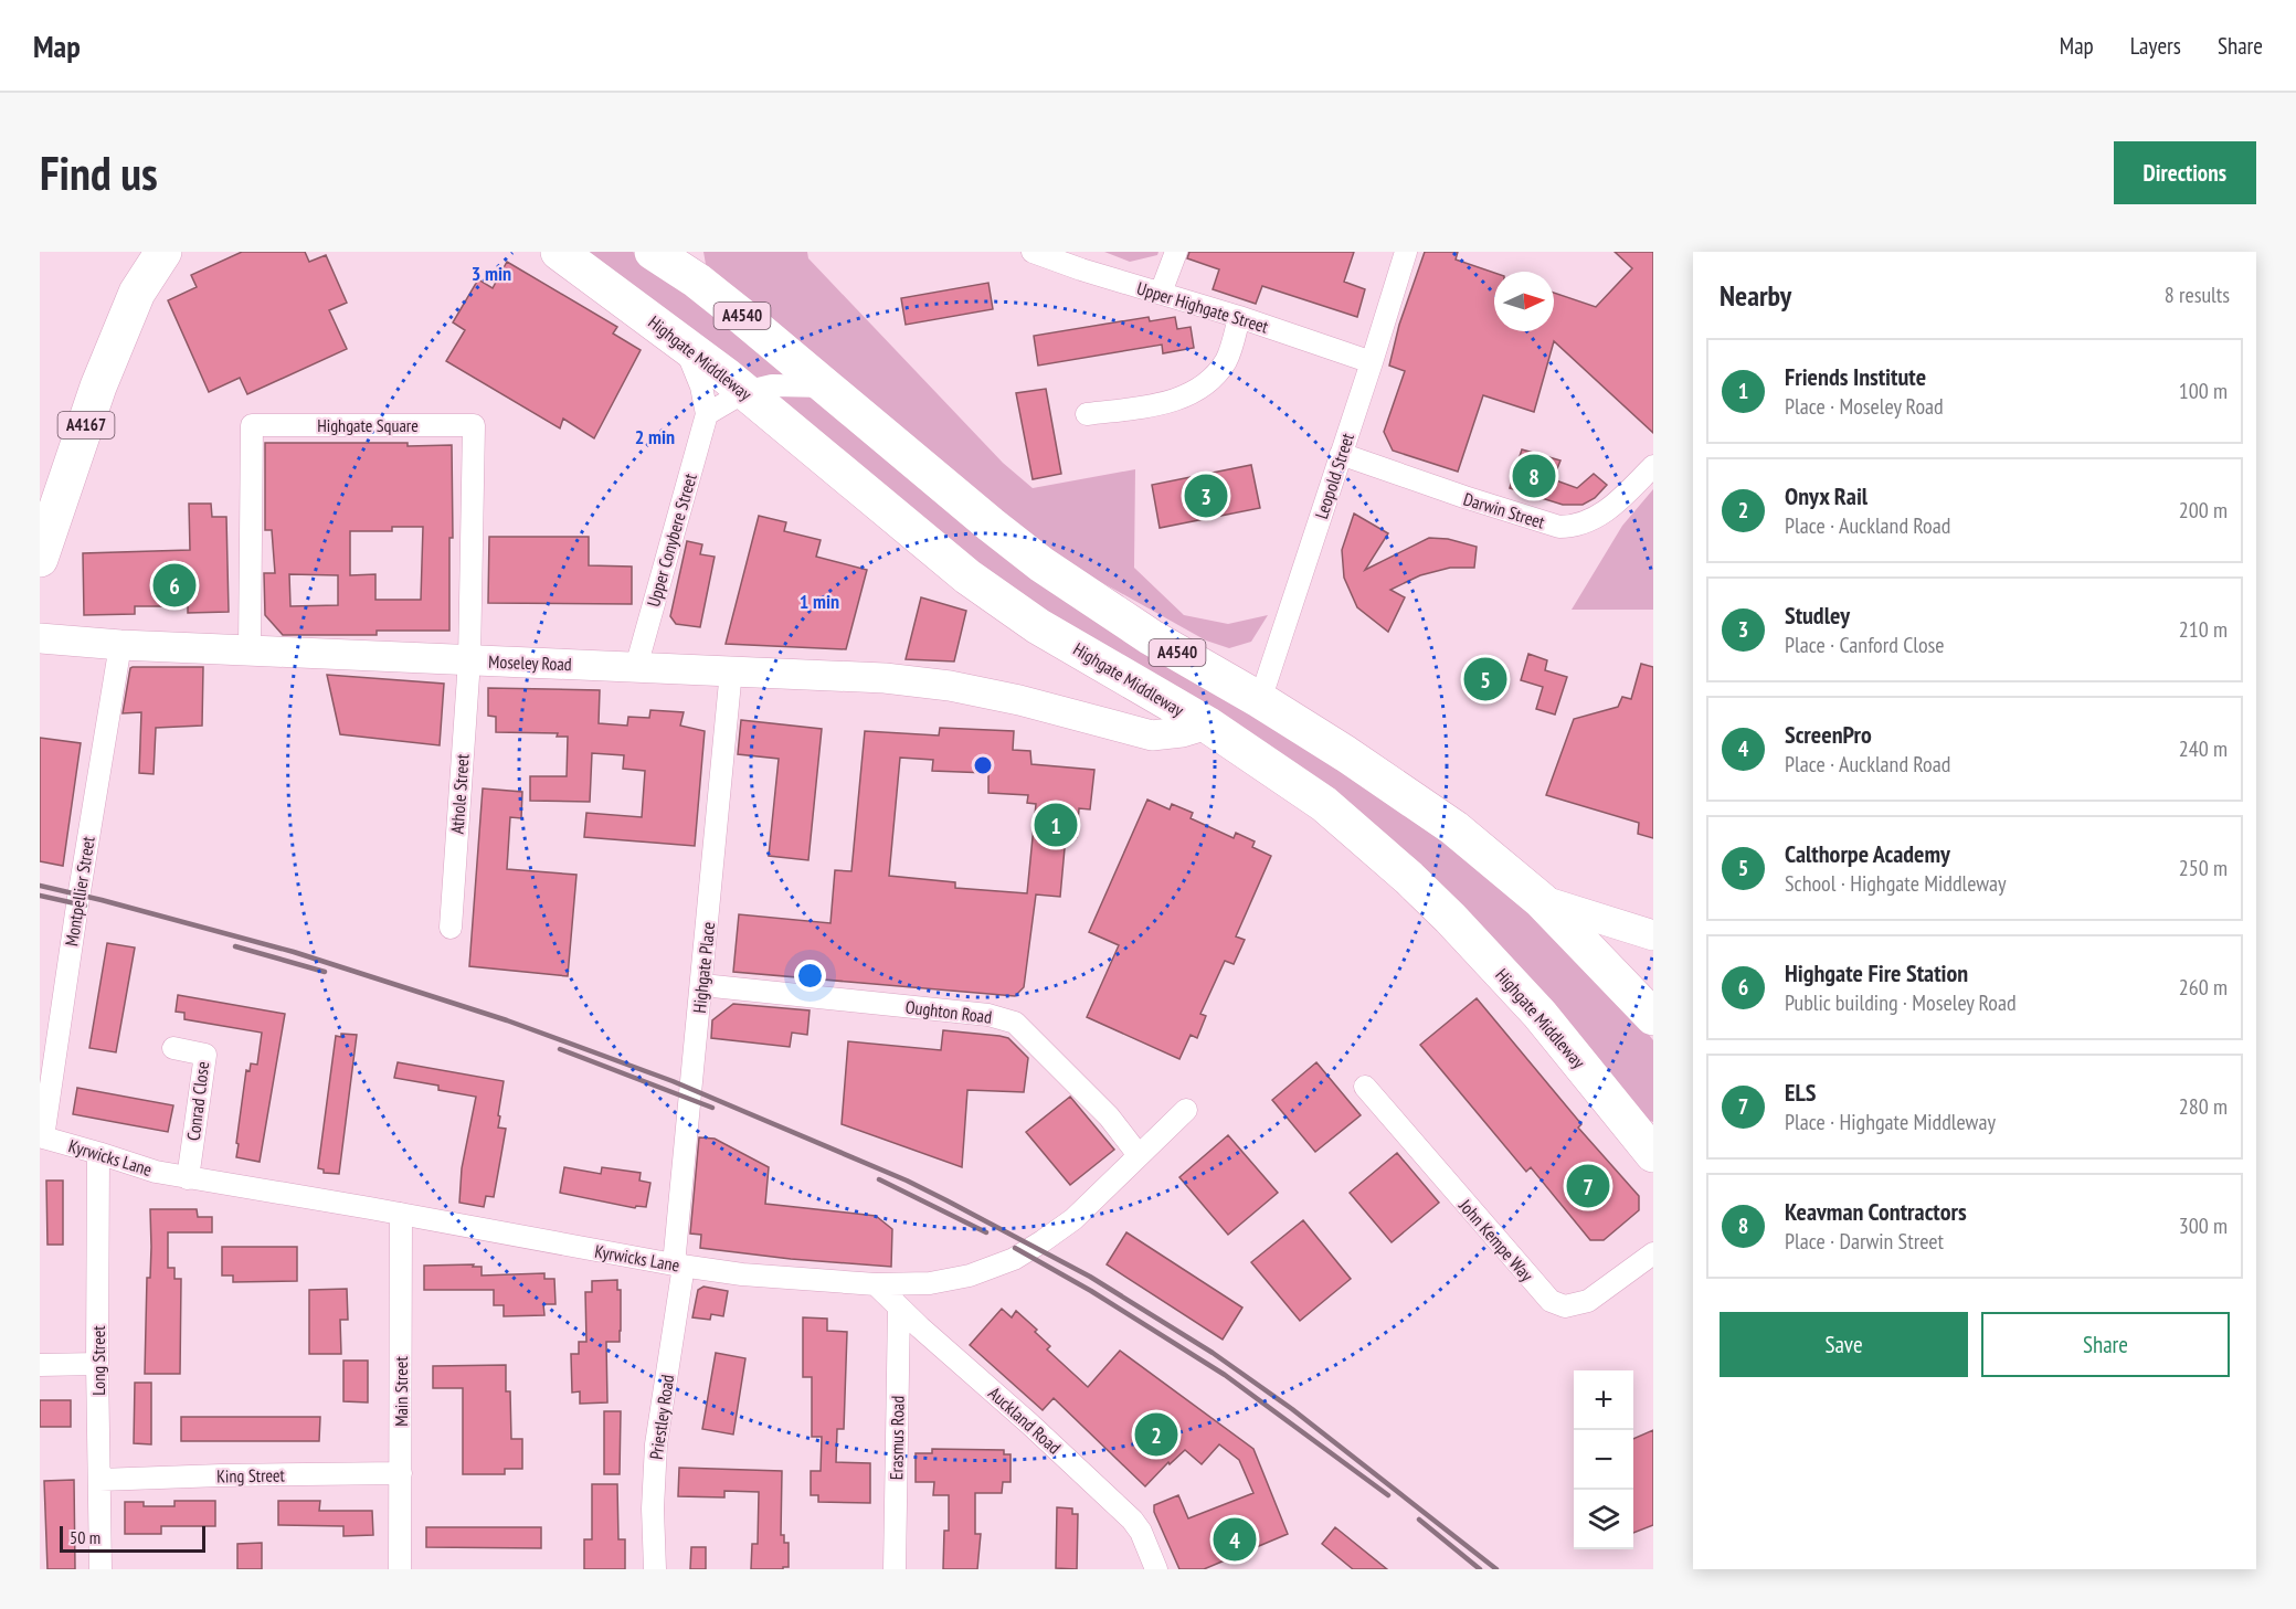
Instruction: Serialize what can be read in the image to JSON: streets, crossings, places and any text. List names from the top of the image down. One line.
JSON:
{"streets":{"highway":["A4540","Highgate Middleway","A4167"],"street":["Upper Highgate Street","Highgate Square","Leopold Street","Darwin Street","Upper Conybere Street","Moseley Road","Athole Street","Montpellier Street","Highgate Place","Oughton Road","Conrad Close","Kyrwicks Lane","John Kempe Way","Long Street","Main Street","Priestley Road","Auckland Road","Erasmus Road","King Street"]},"crossings":[["Upper Highgate Street","Leopold Street"],["A4540","Leopold Street"],["Highgate Middleway","Upper Conybere Street"],["Highgate Middleway","Moseley Road"],["Highgate Square","Moseley Road"],["Highgate Square","Athole Street"],["Leopold Street","Darwin Street"],["Upper Conybere Street","Moseley Road"],["Moseley Road","Athole Street"],["Moseley Road","Montpellier Street"],["Moseley Road","Highgate Place"],["Montpellier Street","Kyrwicks Lane"],["Highgate Place","Oughton Road"],["Highgate Place","Kyrwicks Lane"],["Highgate Place","Priestley Road"],["Oughton Road","Kyrwicks Lane"],["Conrad Close","Kyrwicks Lane"],["Kyrwicks Lane","Long Street"],["Kyrwicks Lane","Main Street"],["Kyrwicks Lane","Priestley Road"],["Kyrwicks Lane","Auckland Road"],["Long Street","King Street"],["Main Street","King Street"],["Auckland Road","Erasmus Road"]],"scale_bar":"50 m","north":"right","page":{"header":"Map","nav":["Map","Layers","Share"],"buttons":["Directions",["Save","Share"]],"title":"Find us","heading":["Nearby","8 results"],"list":[{"mark":"1","name":"Friends Institute","note":"Place · Moseley Road","value":"100 m"},{"mark":"2","name":"Onyx Rail","note":"Place · Auckland Road","value":"200 m"},{"mark":"3","name":"Studley","note":"Place · Canford Close","value":"210 m"},{"mark":"4","name":"ScreenPro","note":"Place · Auckland Road","value":"240 m"},{"mark":"5","name":"Calthorpe Academy","note":"School · Highgate Middleway","value":"250 m"},{"mark":"6","name":"Highgate Fire Station","note":"Public building · Moseley Road","value":"260 m"},{"mark":"7","name":"ELS","note":"Place · Highgate Middleway","value":"280 m"},{"mark":"8","name":"Keavman Contractors","note":"Place · Darwin Street","value":"300 m"}],"pins":["8","3","6","5","1","7","2","4"],"map_buttons":["+","−"],"scale":"50 m"},"rings":["3 min","2 min","1 min"]}
